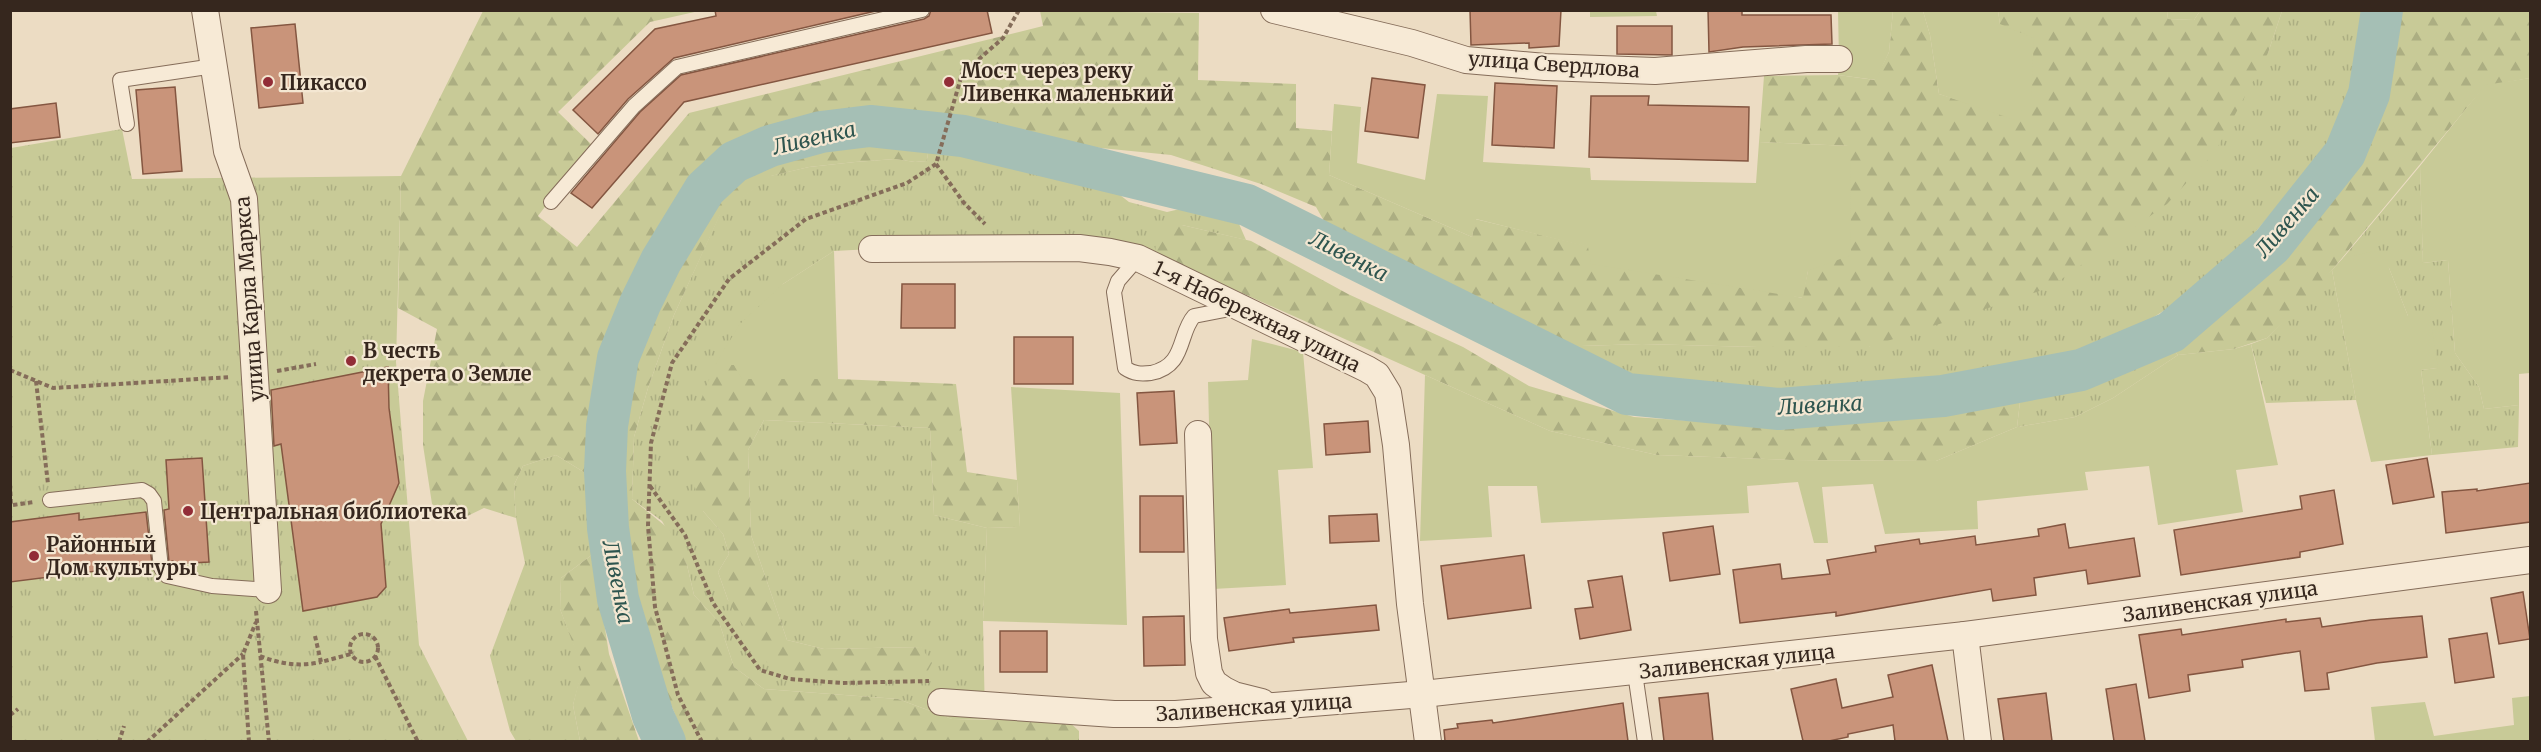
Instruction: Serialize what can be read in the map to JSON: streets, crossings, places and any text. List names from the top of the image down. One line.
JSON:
{"streets":{"street":["улица Свердлова","улица Карла Маркса","1-я Набережная улица","Заливенская улица"]},"crossings":[["1-я Набережная улица","Заливенская улица"]],"water":["Ливенка"],"places":["Пикассо","Мост через реку Ливенка маленький","В честь декрета о Земле","Центральная библиотека","Районный Дом культуры"]}
